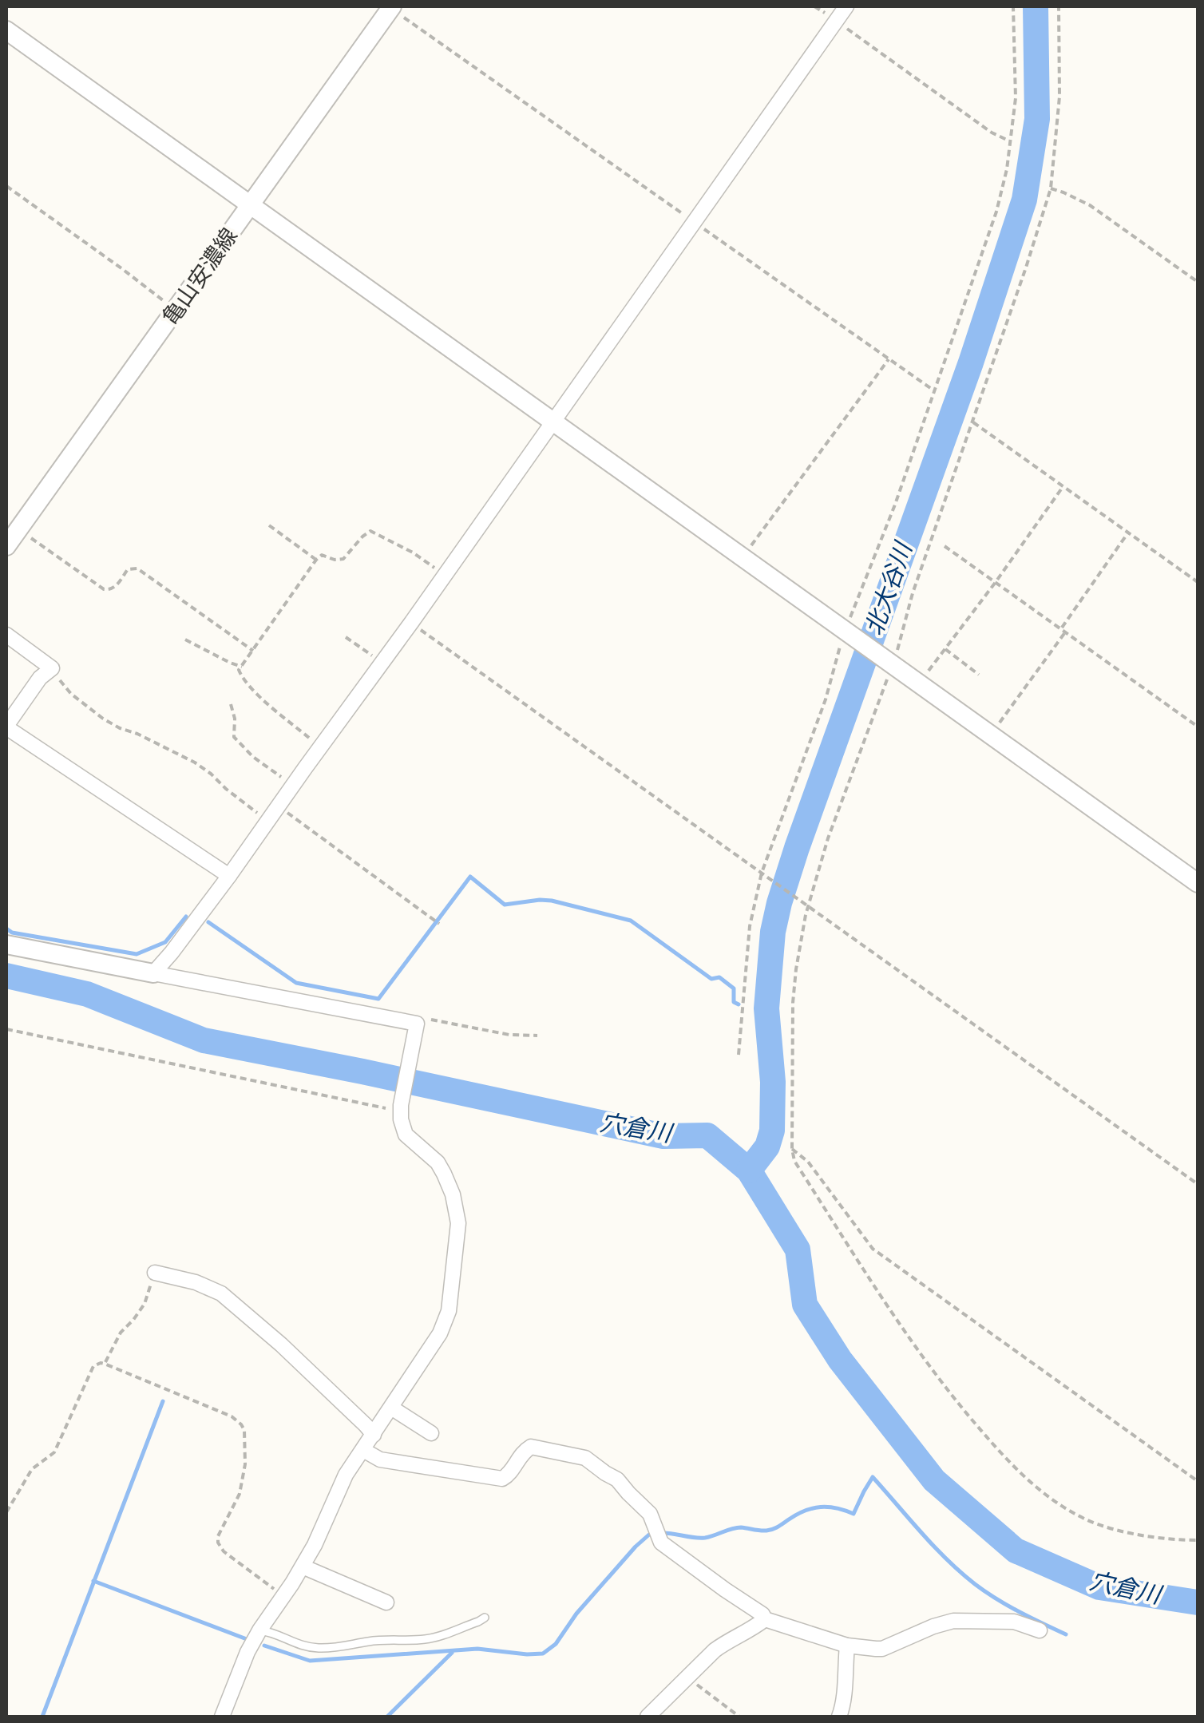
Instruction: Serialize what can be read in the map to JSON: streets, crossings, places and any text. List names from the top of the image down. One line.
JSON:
{"streets":{"street":["亀山安濃線"]},"water":["北大谷川","穴倉川"]}
